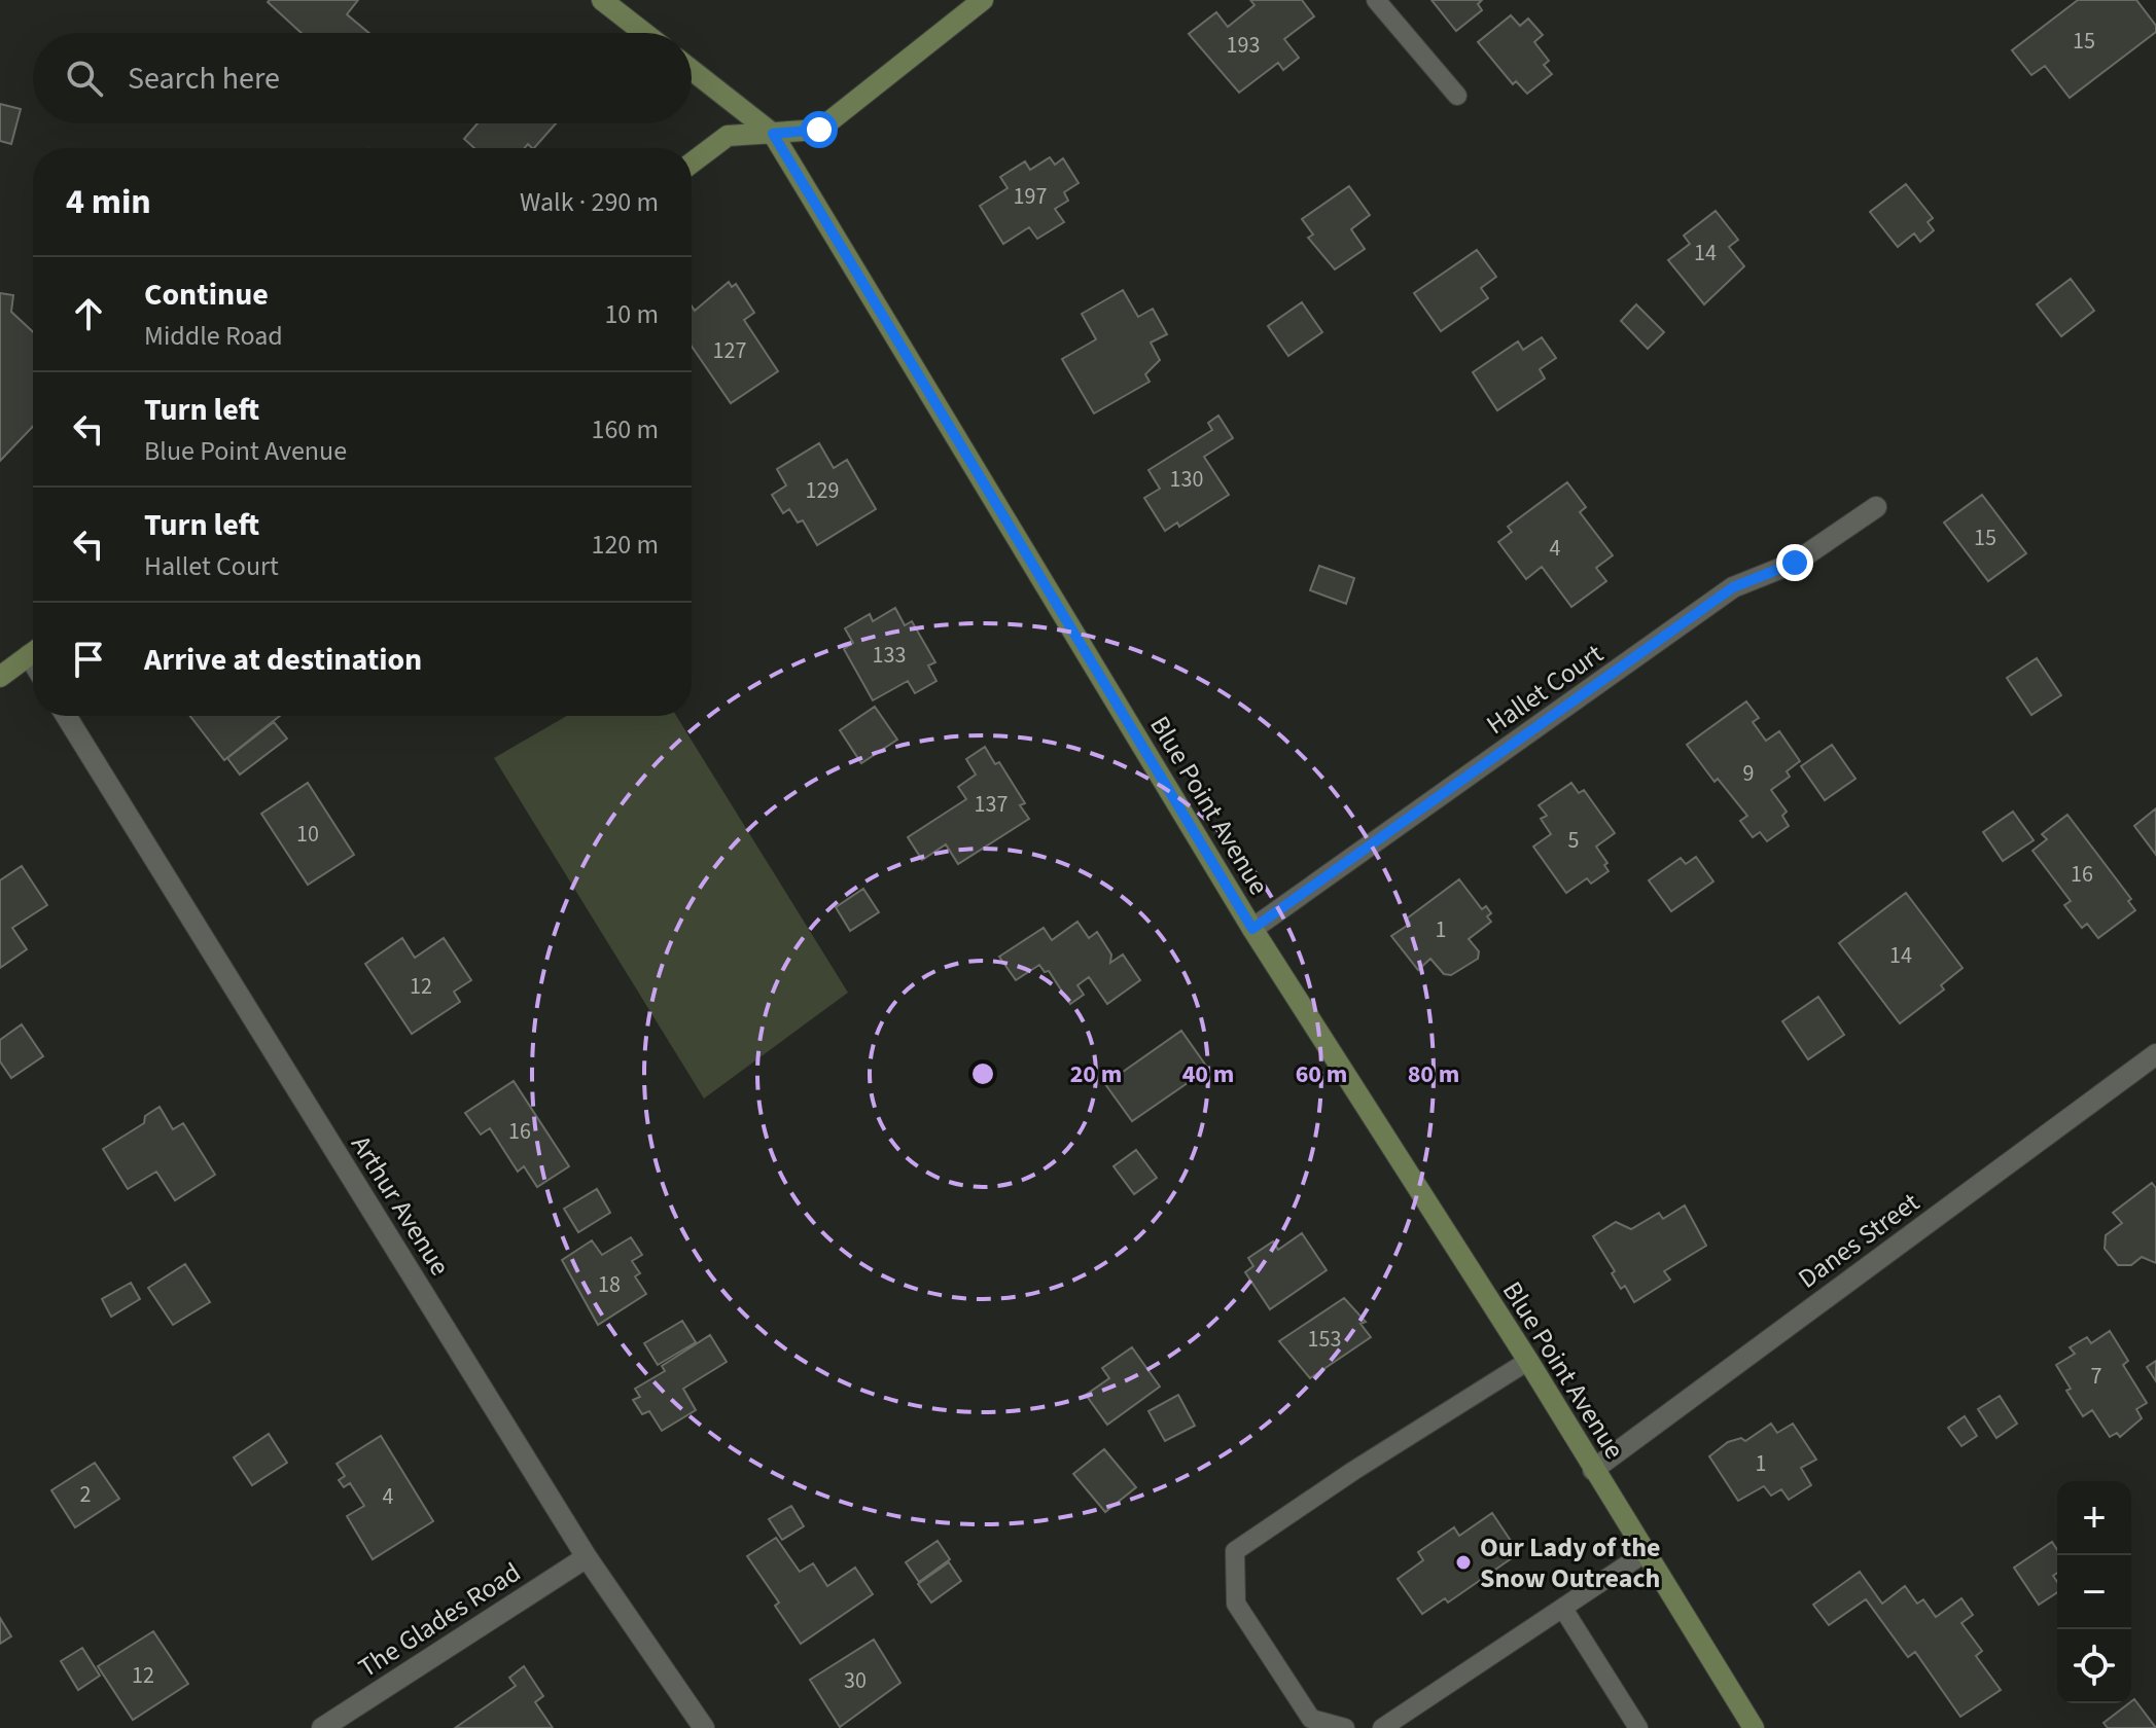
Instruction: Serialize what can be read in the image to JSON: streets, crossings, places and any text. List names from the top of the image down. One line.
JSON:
{"streets":{"street":["Hallet Court","Blue Point Avenue","Arthur Avenue","Danes Street","The Glades Road"]},"crossings":[["Hallet Court","Blue Point Avenue"],["Blue Point Avenue","Danes Street"],["Arthur Avenue","The Glades Road"]],"places":["Our Lady of the Snow Outreach"],"house_numbers":["15","193","197","14","127","130","129","15","4","133","9","137","10","5","16","1","14","12","16","18","153","7","1","2","4","12","30"],"page":{"search":"Search here","heading":["4 min","Walk · 290 m"],"list":[["Continue","Middle Road","10 m"],["Turn left","Blue Point Avenue","160 m"],["Turn left","Hallet Court","120 m"],"Arrive at destination"],"map_buttons":["+","−"]},"rings":["20 m","40 m","60 m","80 m"]}
